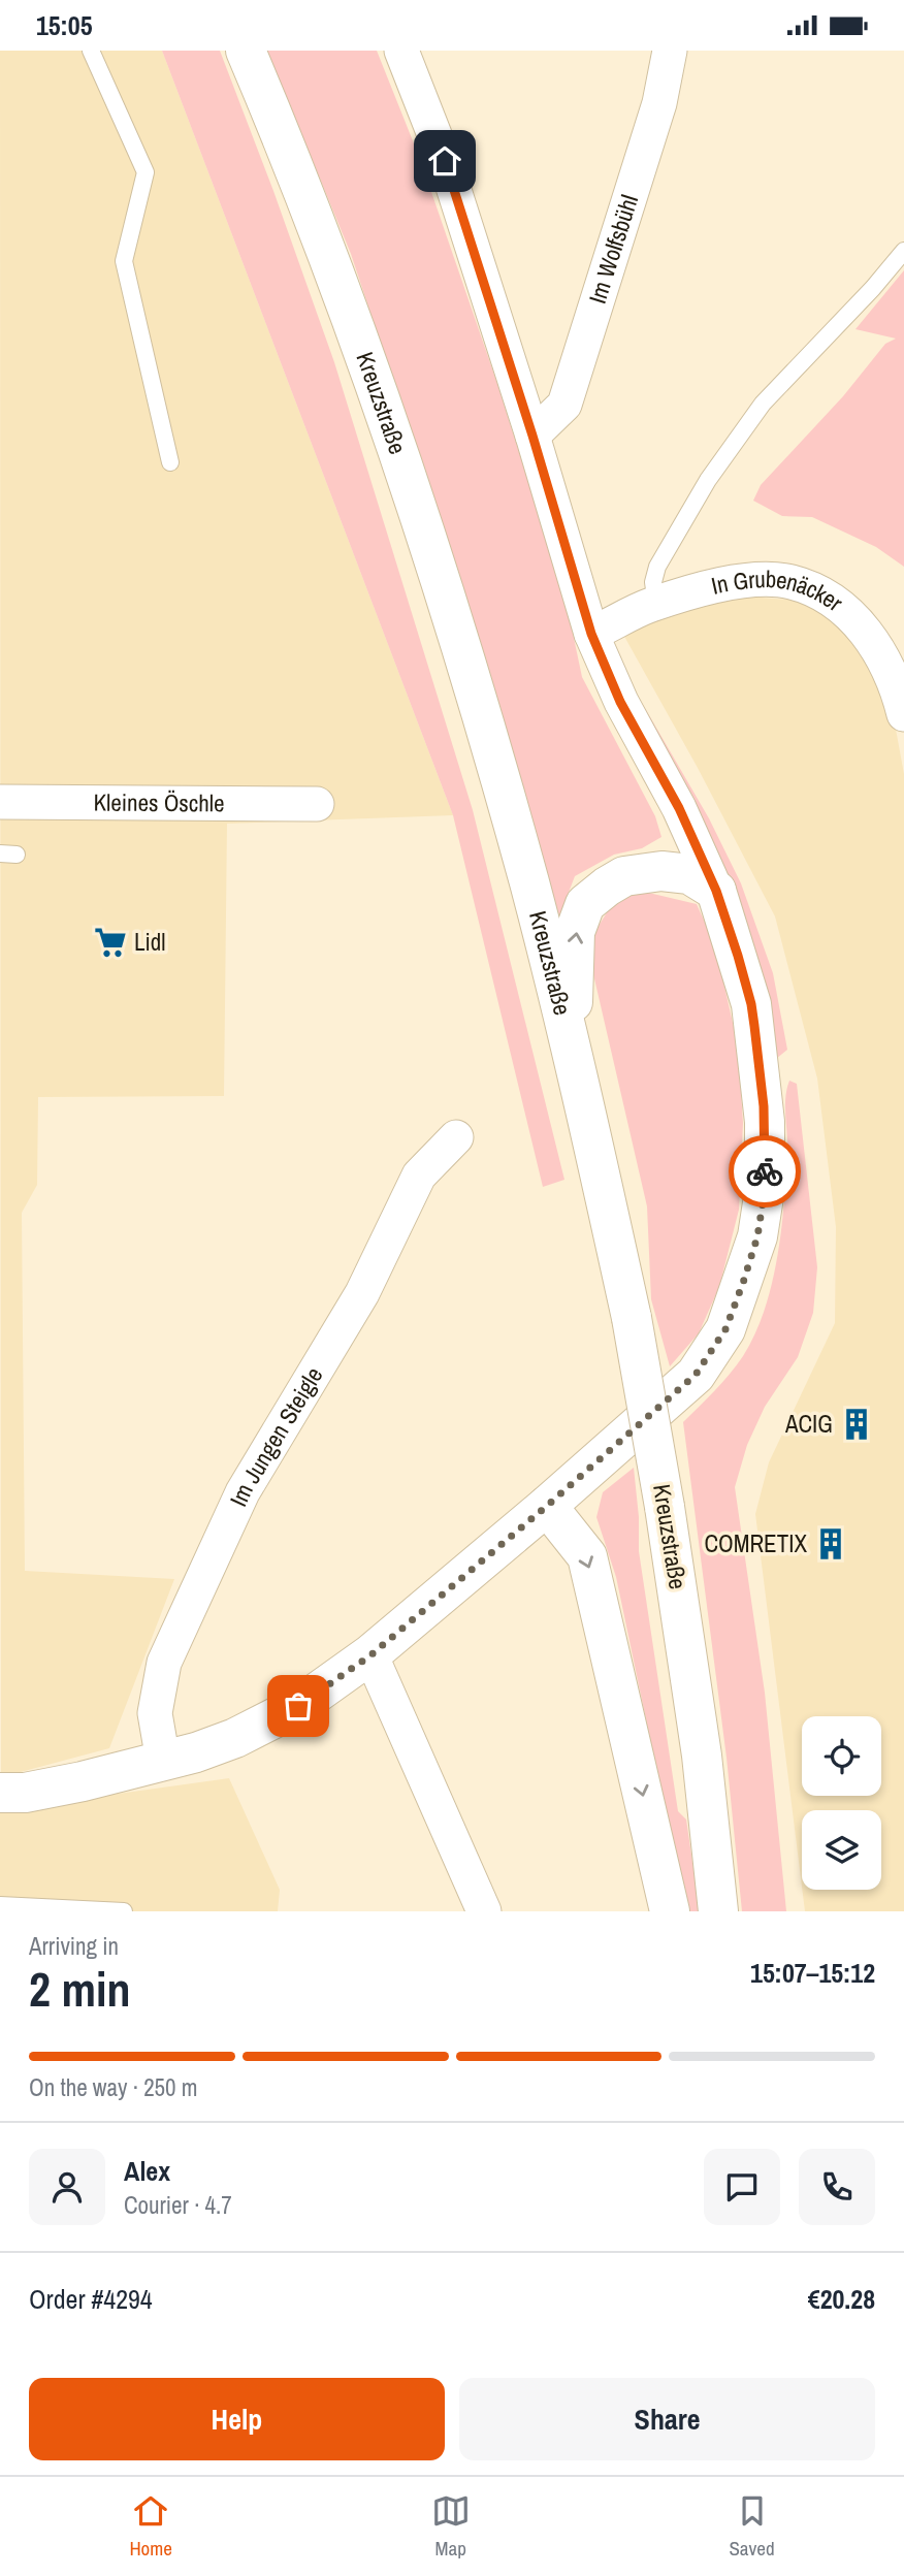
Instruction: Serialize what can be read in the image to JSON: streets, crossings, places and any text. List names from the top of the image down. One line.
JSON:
{"streets":{"main road":["Kreuzstraße"],"street":["Im Wolfsbühl","In Grubenäcker","Kleines Öschle","Im Jungen Steigle"]},"places":{"supermarket":["Lidl"],"building":["ACIG","COMRETIX"]},"page":{"status":"15:05","heading":["2 min","Arriving in","15:07–15:12"],"panel":["Alex","Courier · 4.7","Order #4294","€20.28"],"bar":"On the way · 250 m","buttons":["Help","Share"],"tabs":["Home","Map","Saved"]}}
